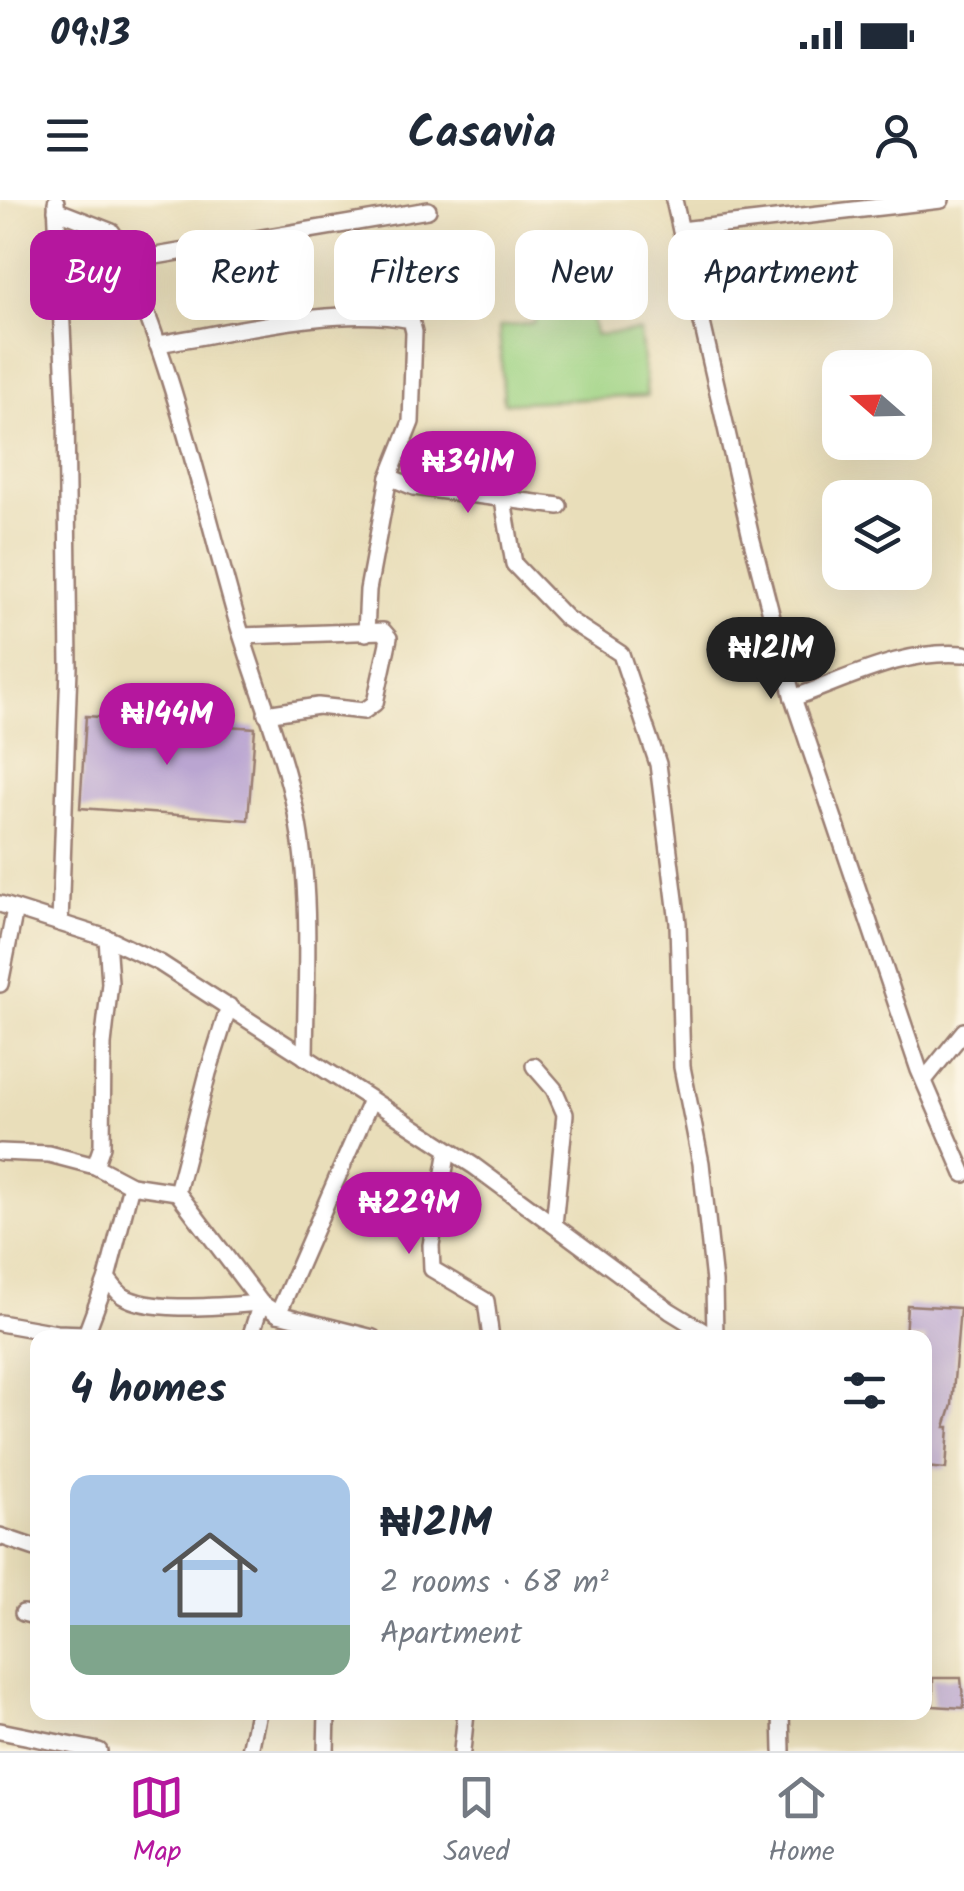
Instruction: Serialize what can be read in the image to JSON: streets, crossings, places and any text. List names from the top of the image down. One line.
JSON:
{"north":"left","page":{"status":"09:13","header":"Casavia","chip":["Buy","Rent","Filters","New","Apartment"],"price":["₦341M","₦121M","₦144M","₦229M"],"heading":"4 homes","list":[{"name":"₦121M","note":"2 rooms · 68 m² · Apartment"}],"tabs":["Map","Saved","Home"]}}
